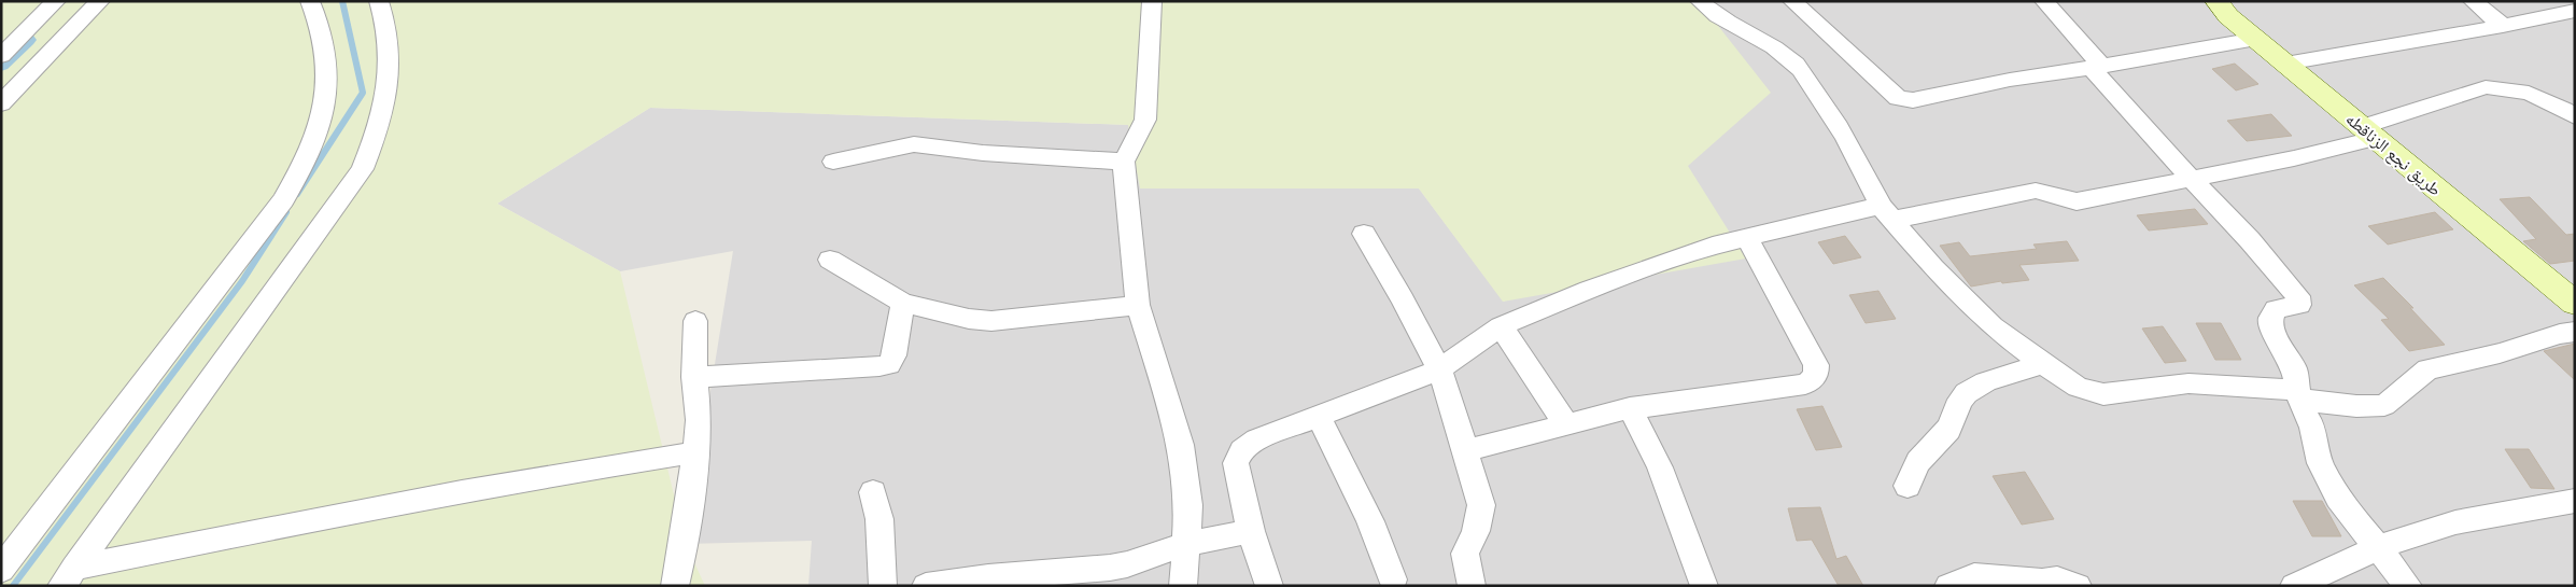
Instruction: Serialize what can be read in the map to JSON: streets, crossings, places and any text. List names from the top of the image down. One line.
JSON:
{"streets":{"street":["طريق نجع الزناقطه"]}}
